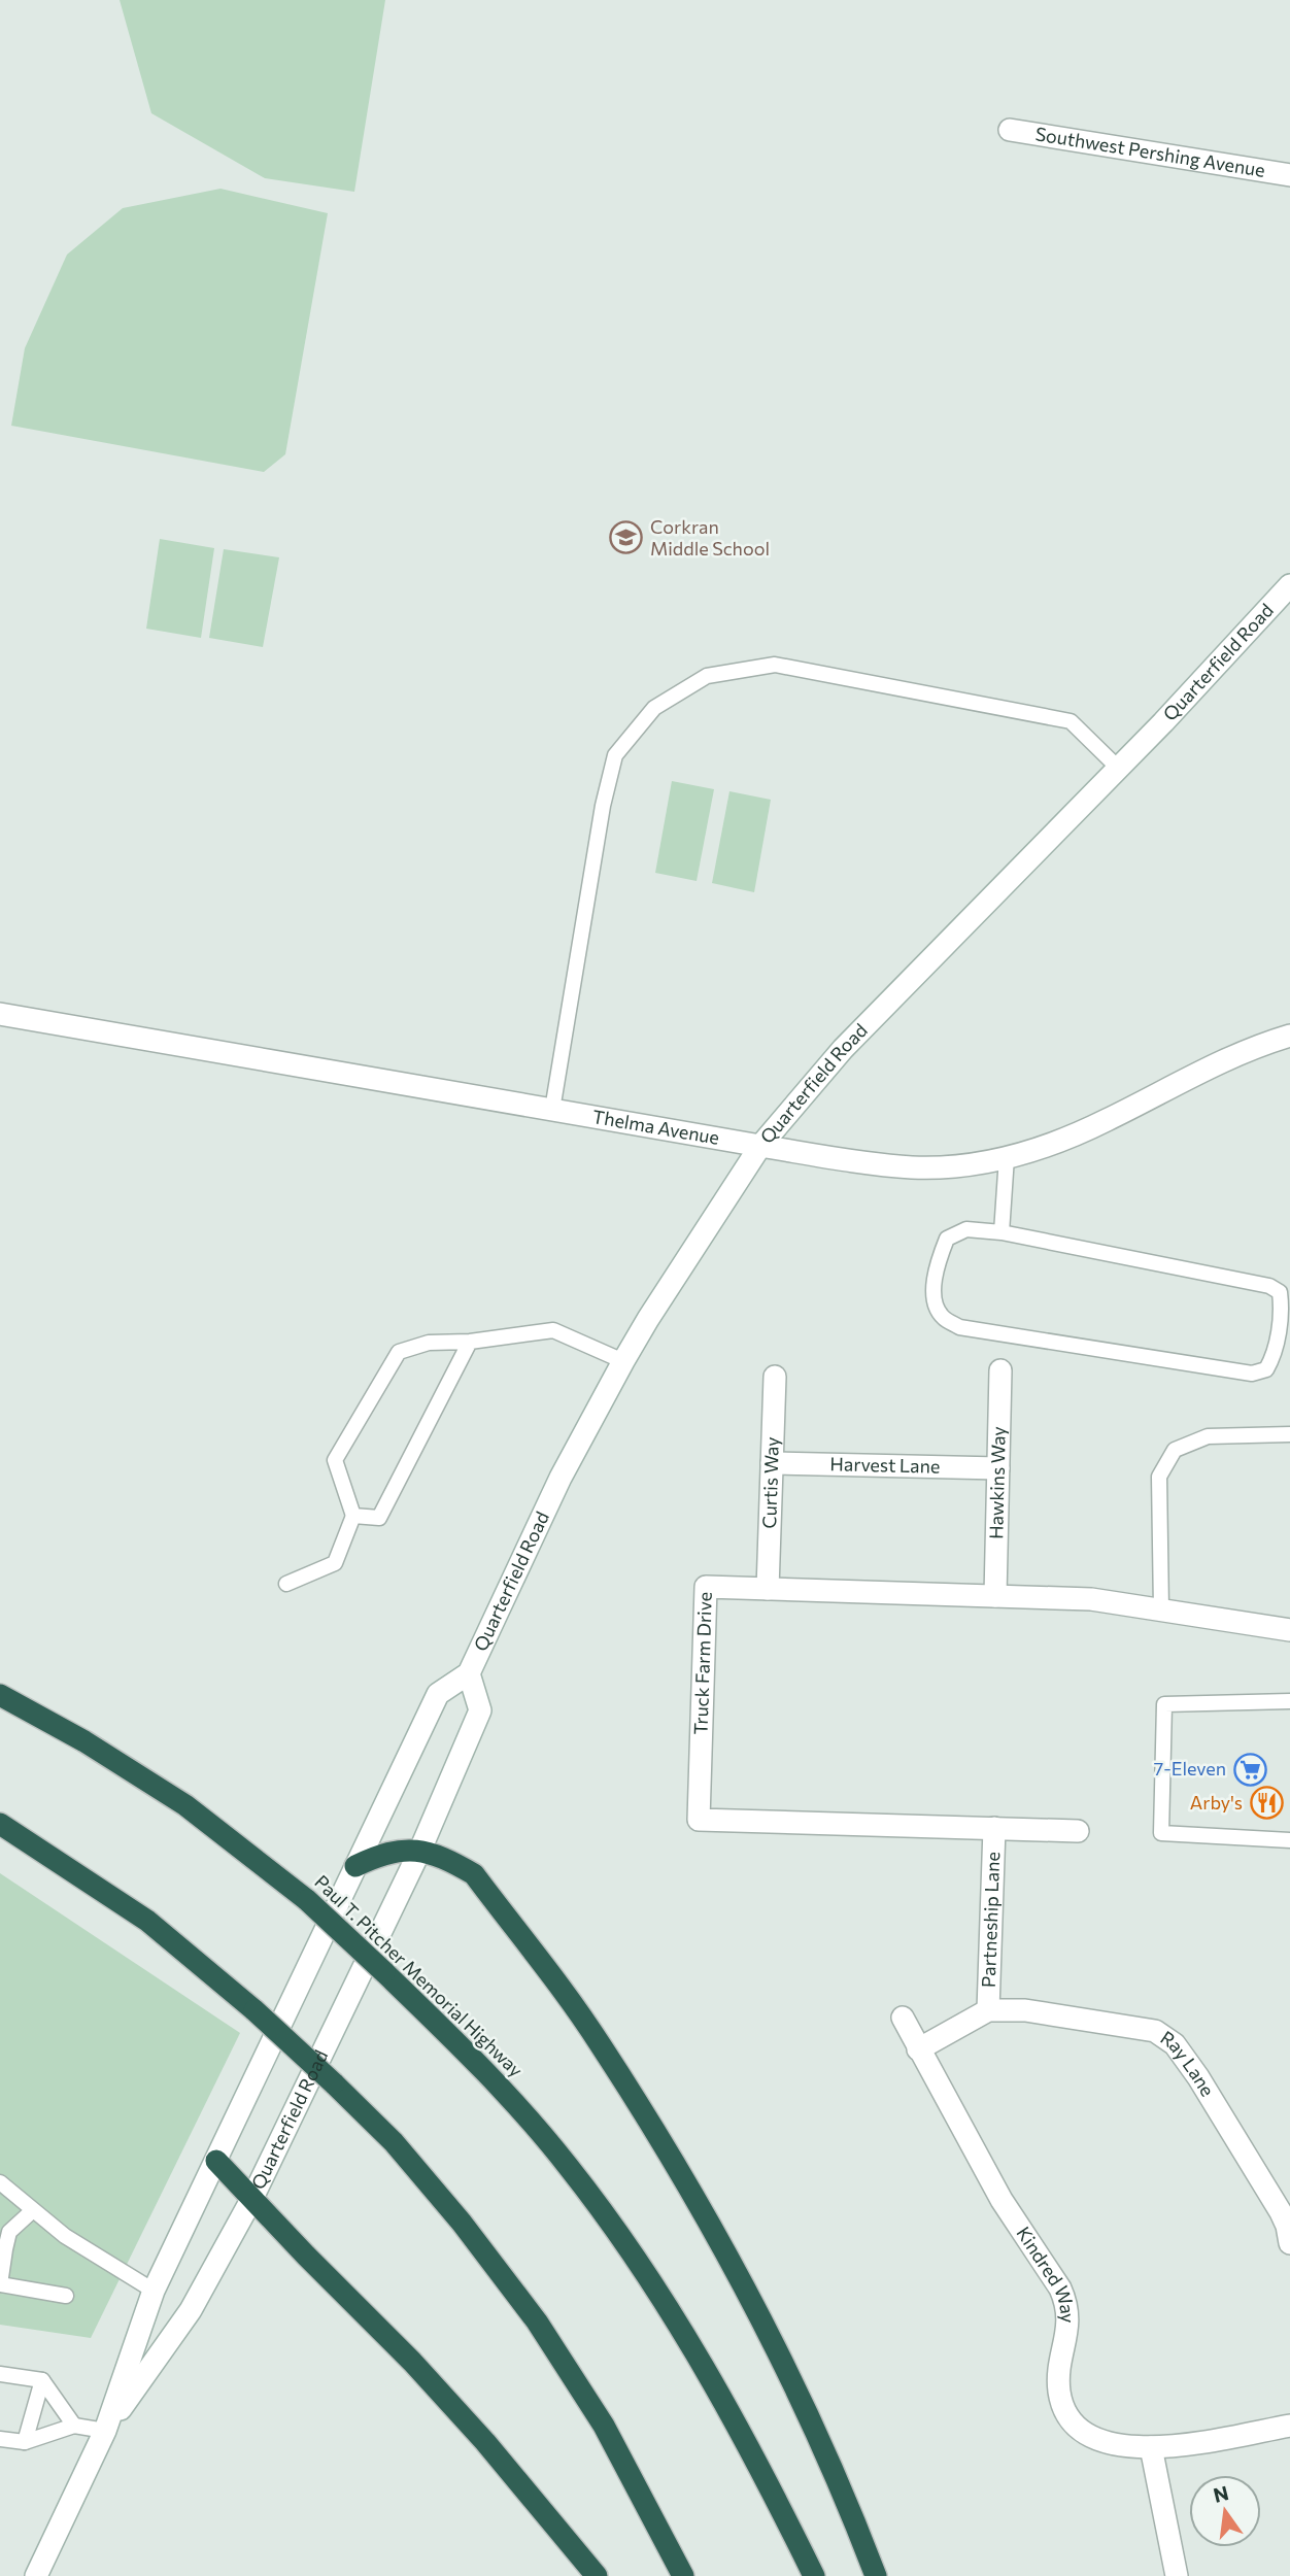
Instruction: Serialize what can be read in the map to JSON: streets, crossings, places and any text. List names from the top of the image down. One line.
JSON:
{"streets":{"highway":["Paul T. Pitcher Memorial Highway"],"street":["Southwest Pershing Avenue","Quarterfield Road","Thelma Avenue","Harvest Lane","Curtis Way","Hawkins Way","Truck Farm Drive","Partneship Lane","Ray Lane","Kindred Way"]},"crossings":[["Quarterfield Road","Thelma Avenue"],["Harvest Lane","Curtis Way"],["Harvest Lane","Hawkins Way"],["Curtis Way","Truck Farm Drive"],["Hawkins Way","Truck Farm Drive"],["Truck Farm Drive","Partneship Lane"],["Partneship Lane","Ray Lane"],["Ray Lane","Kindred Way"]],"places":{"school or university":["Corkran Middle School"],"supermarket":["7-Eleven"],"restaurant":["Arby's"]},"north":"top"}
